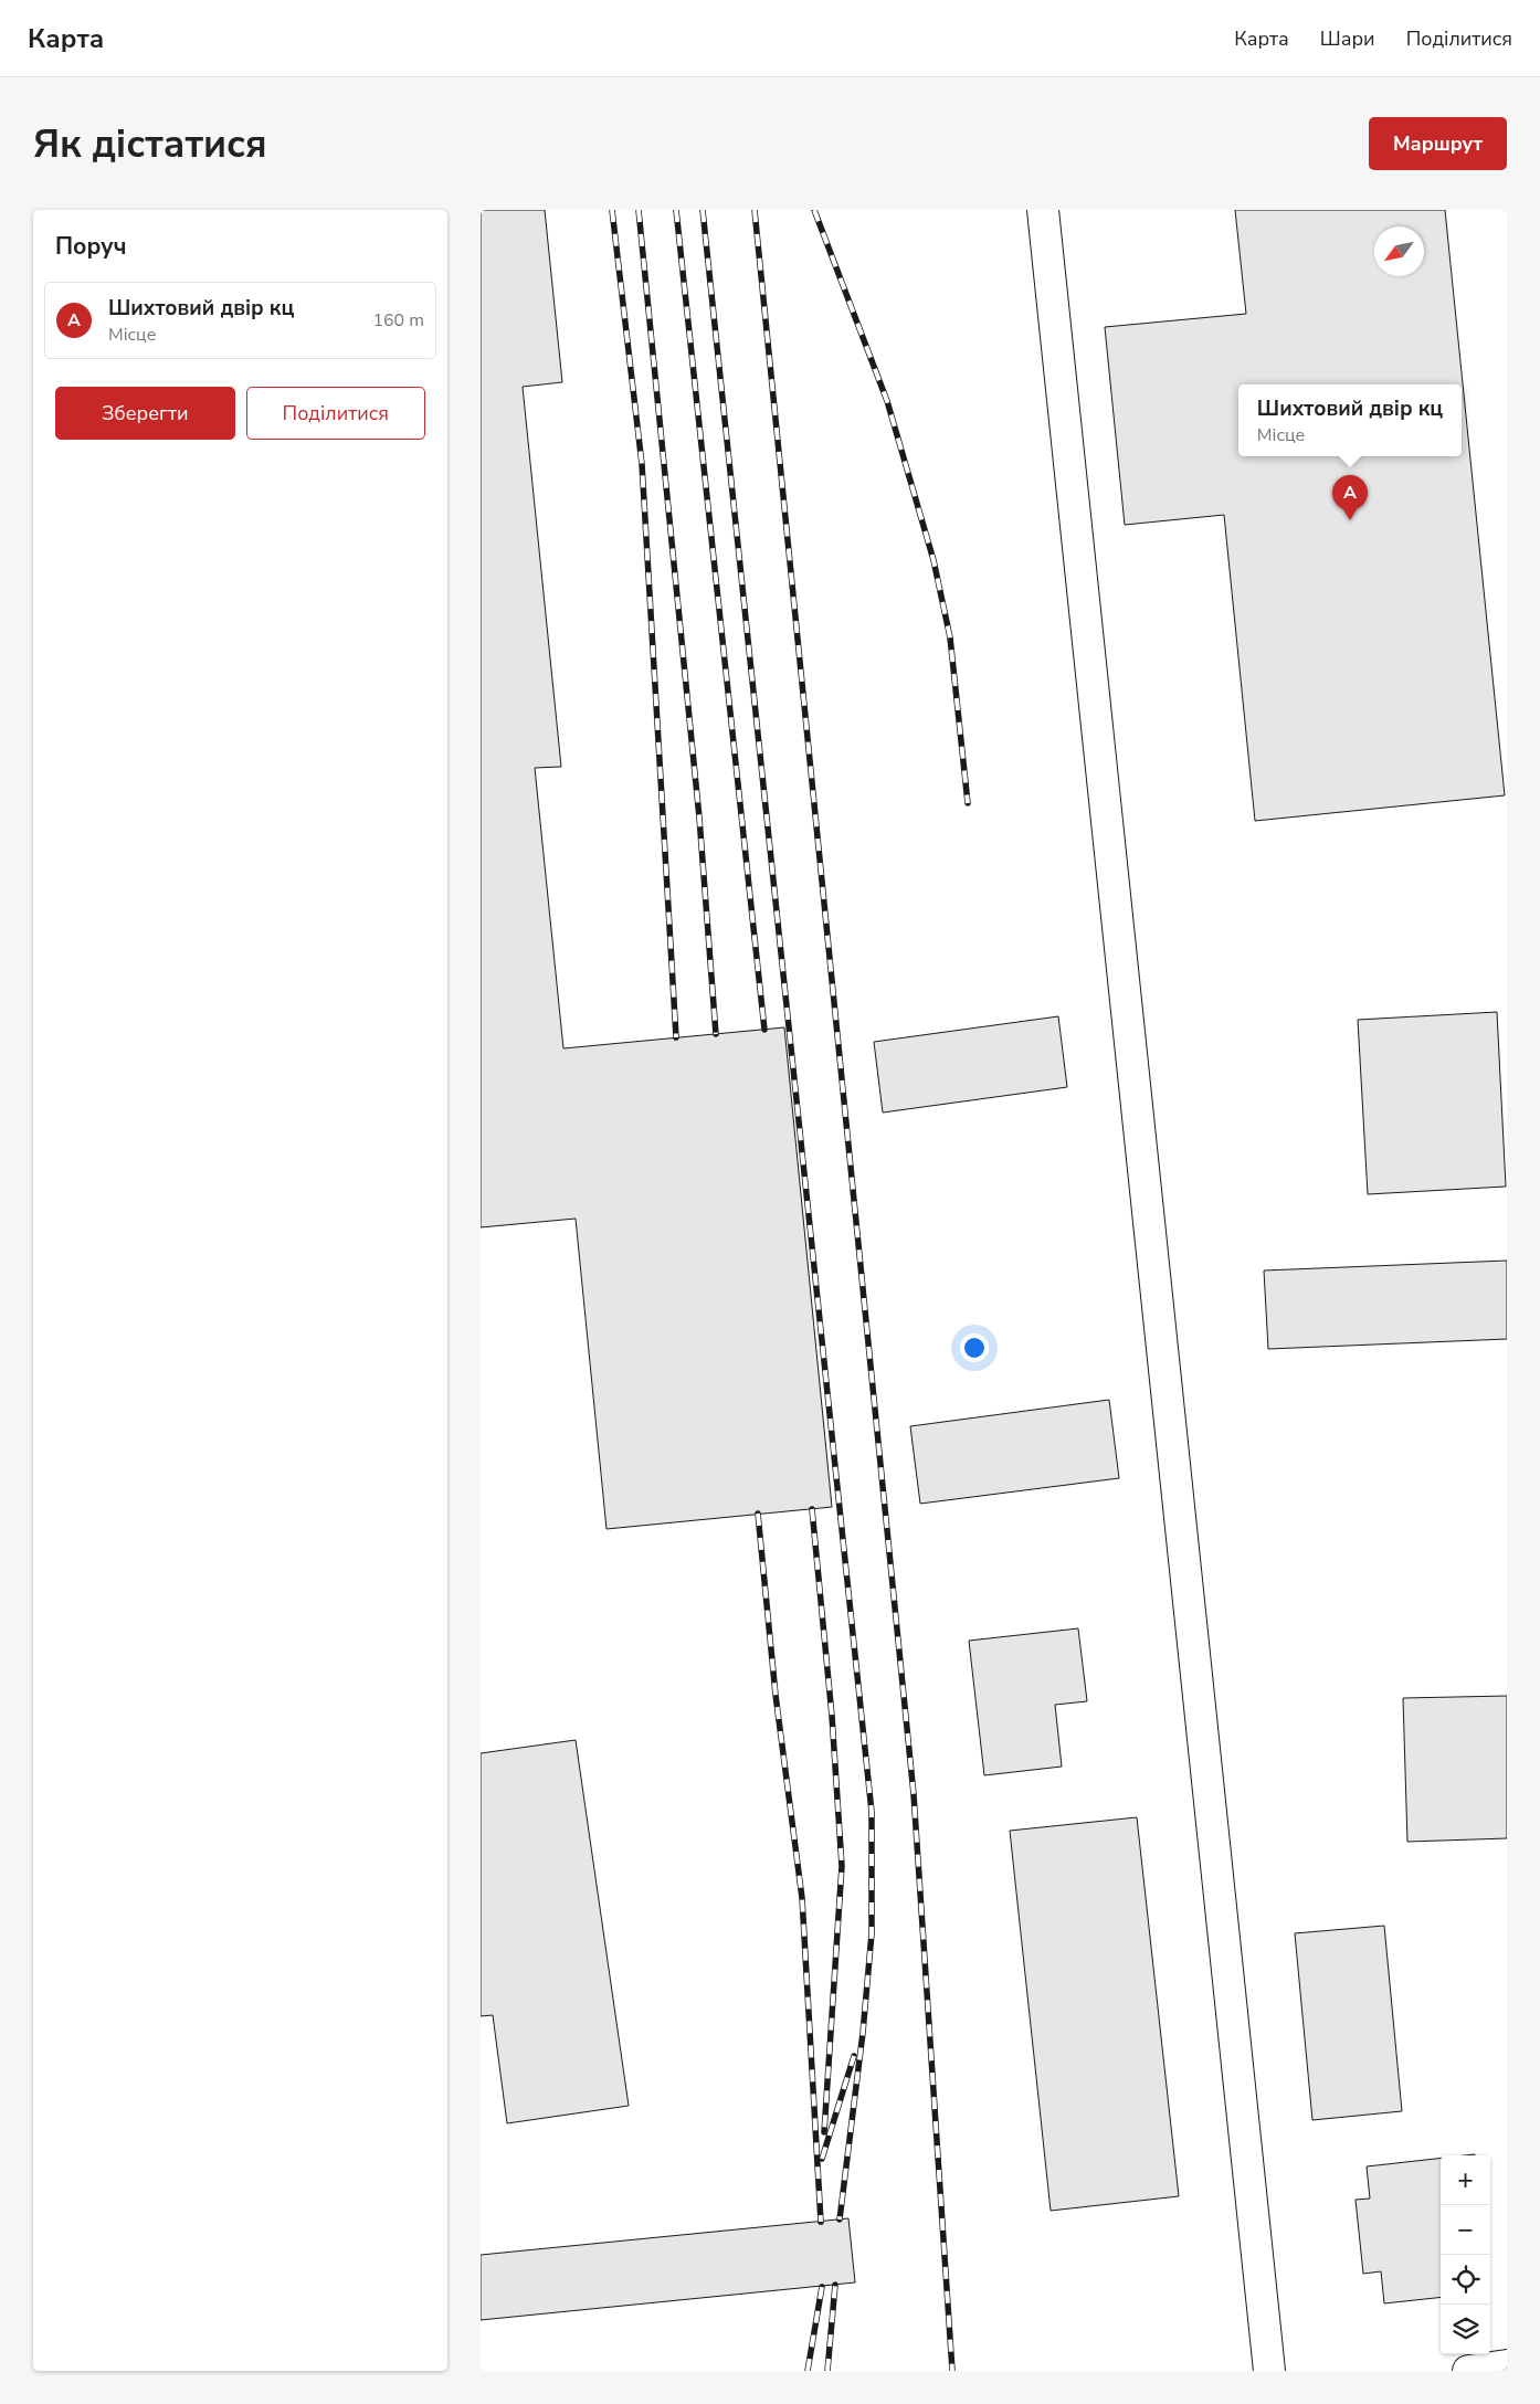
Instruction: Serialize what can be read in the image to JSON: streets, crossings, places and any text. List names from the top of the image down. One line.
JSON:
{"north":"bottom left","page":{"header":"Карта","nav":["Карта","Шари","Поділитися"],"buttons":["Маршрут",["Зберегти","Поділитися"]],"title":"Як дістатися","heading":"Поруч","list":[{"mark":"A","name":"Шихтовий двір кц","note":"Місце","value":"160 m"}],"popup":["Шихтовий двір кц","Місце"],"pins":"A","map_buttons":["+","−"]}}
